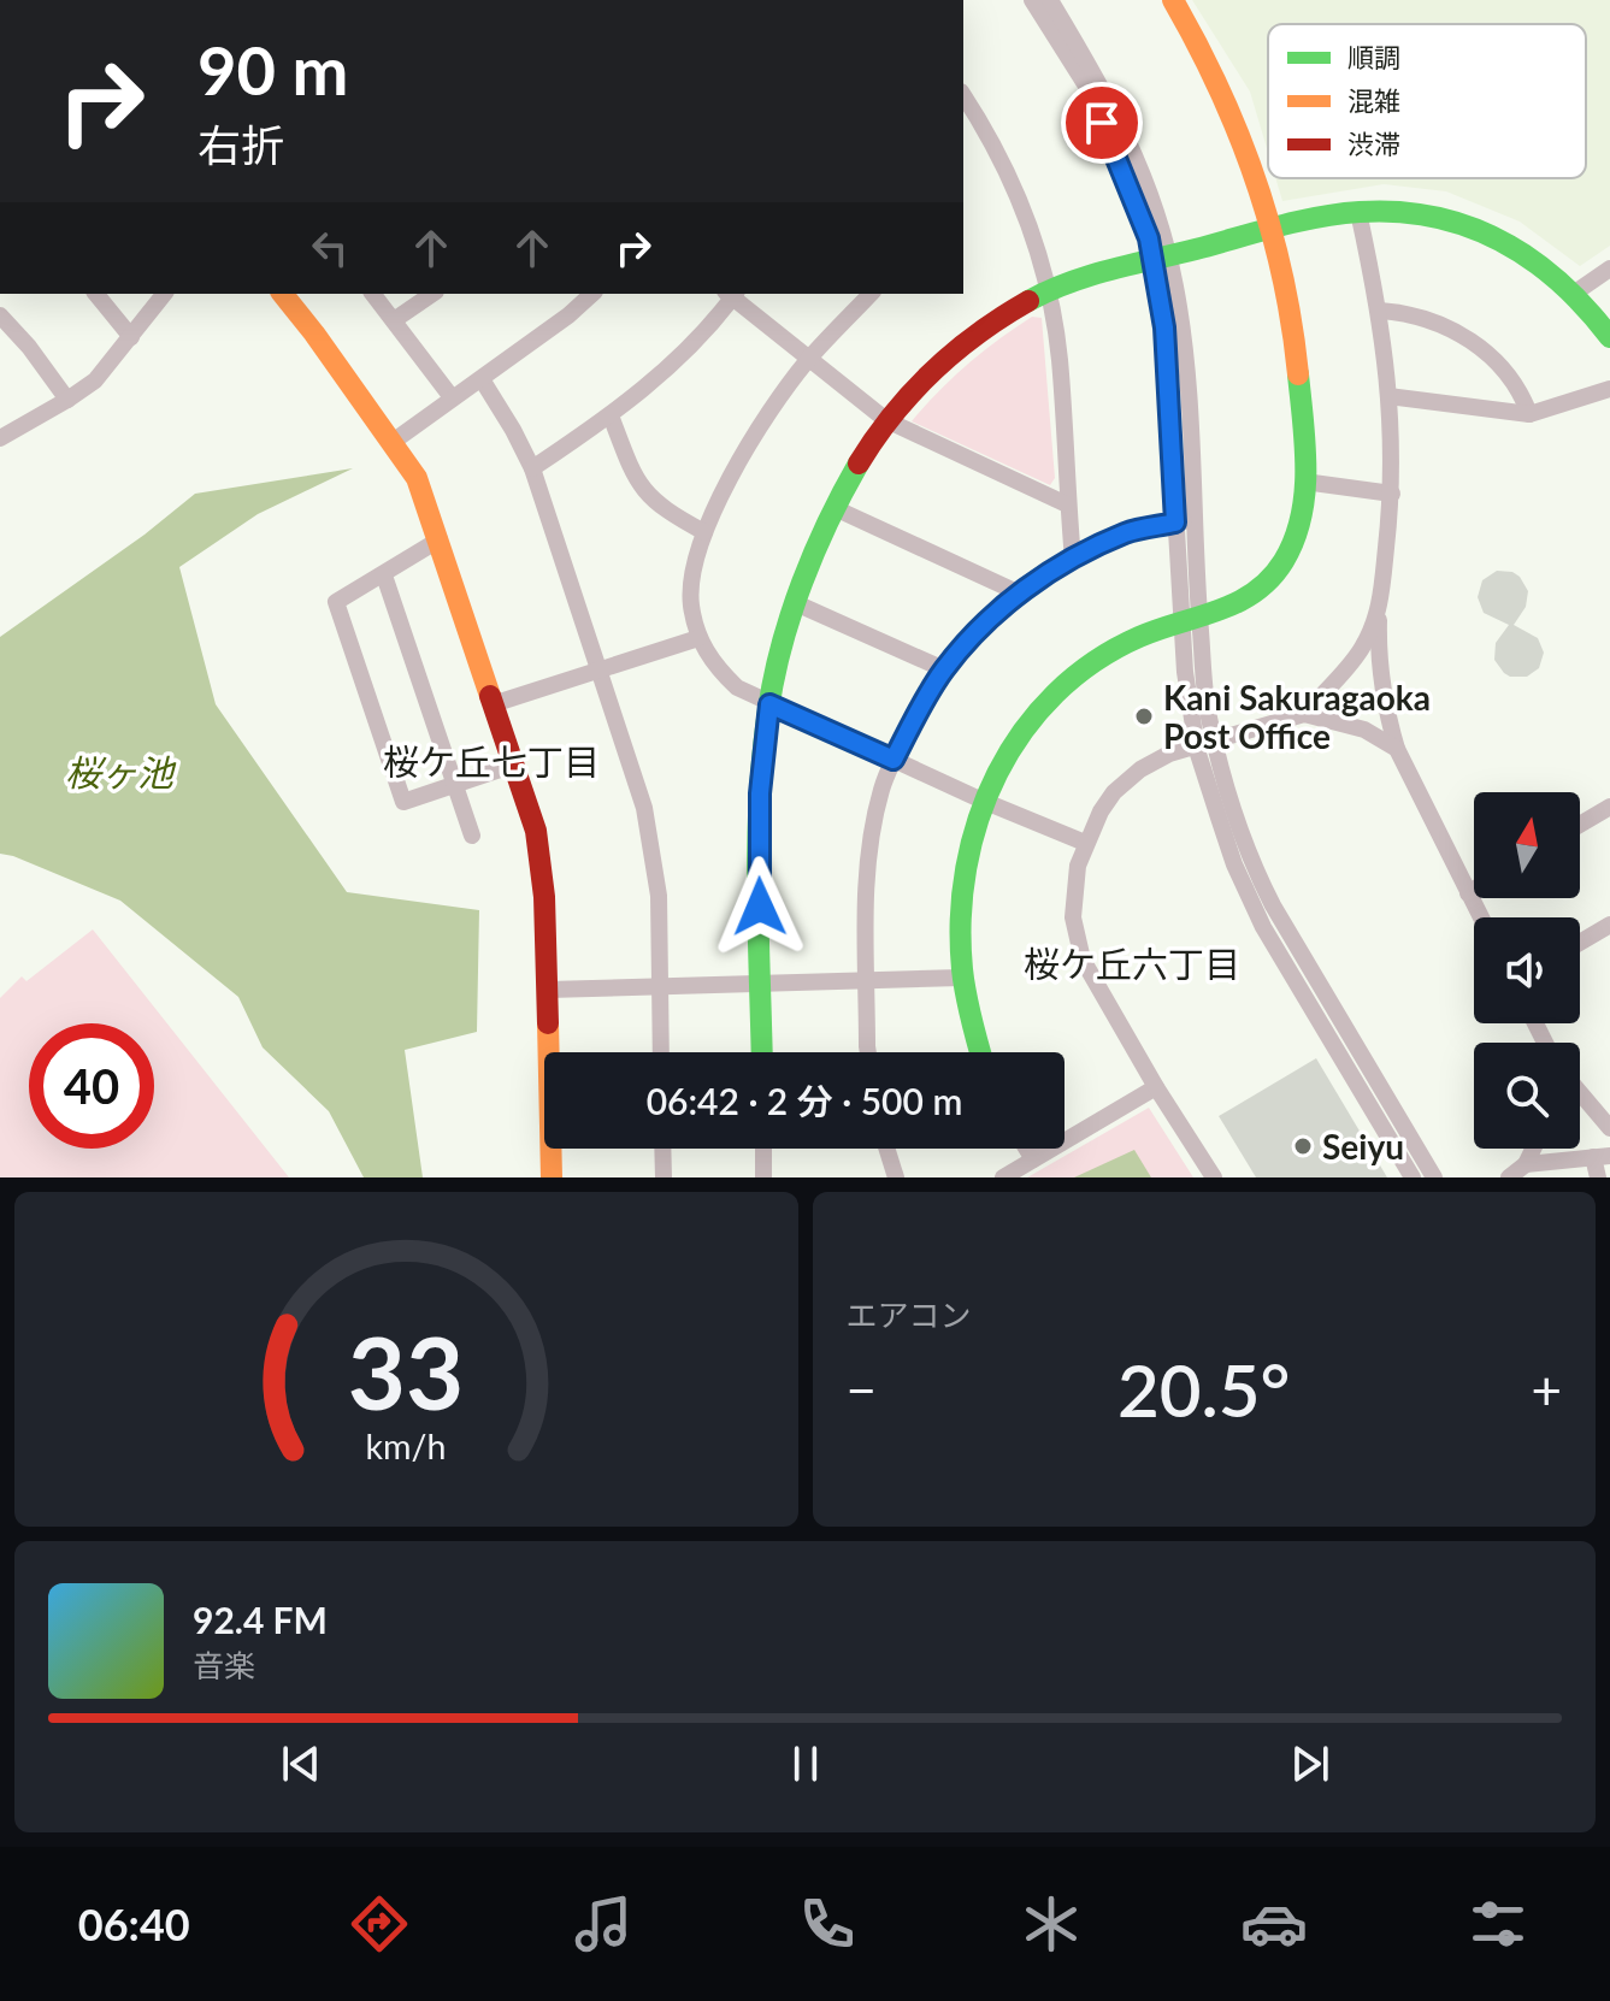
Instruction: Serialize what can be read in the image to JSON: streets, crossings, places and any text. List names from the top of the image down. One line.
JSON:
{"districts":["桜ケ丘七丁目","桜ケ丘六丁目"],"water":["桜ヶ池"],"places":["Kani Sakuragaoka Post Office","Seiyu"],"legend":["順調","混雑","渋滞"],"north":"top","page":{"turn":["90 m","右折"],"limit":"40","trip":"06:42 · 2 分 · 500 m","tile":"エアコン","heat":["−","20.5°","+"],"song":["92.4 FM","音楽"],"tabs":"06:40","gauge":["33","km/h"]}}
